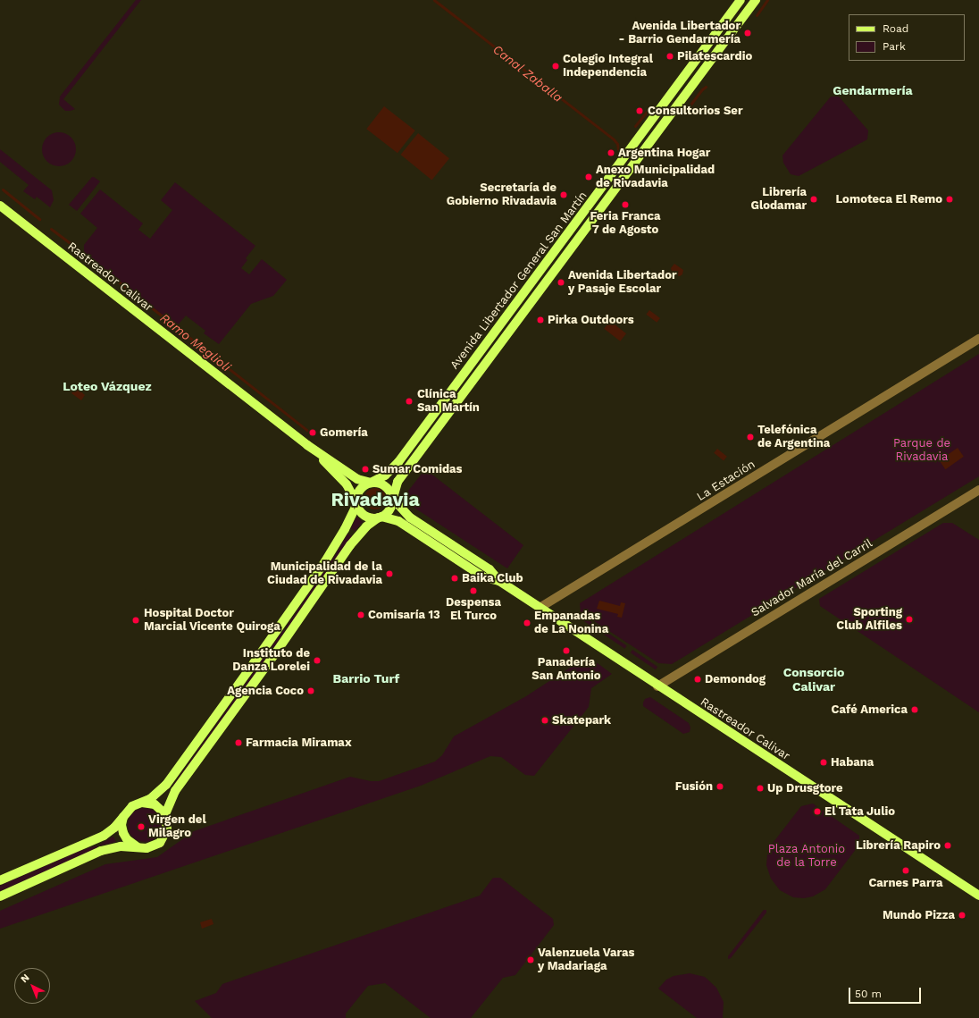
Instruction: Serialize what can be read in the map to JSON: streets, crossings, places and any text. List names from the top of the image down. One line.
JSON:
{"streets":{"main road":["Rastreador Calivar","Avenida Libertador General San Martín"],"street":["La Estación","Salvador María del Carril"]},"crossings":[["Rastreador Calivar","Avenida Libertador General San Martín"],["Rastreador Calivar","La Estación"],["Rastreador Calivar","Salvador María del Carril"]],"districts":["Gendarmería","Loteo Vázquez","Rivadavia","Consorcio Calivar","Barrio Turf"],"water":["Canal Zaballa","Ramo Meglioli"],"parks":["Parque de Rivadavia","Plaza Antonio de la Torre"],"places":["Avenida Libertador - Barrio Gendarmería","Pilatescardio","Colegio Integral Independencia","Consultorios Ser","Argentina Hogar","Anexo Municipalidad de Rivadavia","Secretaría de Gobierno Rivadavia","Librería Glodamar","Lomoteca El Remo","Feria Franca 7 de Agosto","Avenida Libertador y Pasaje Escolar","Pirka Outdoors","Clínica San Martín","Gomería","Telefónica de Argentina","Sumar Comidas","Municipalidad de la Ciudad de Rivadavia","Baika Club","Despensa El Turco","Comisaría 13","Sporting Club Alfiles","Hospital Doctor Marcial Vicente Quiroga","Empanadas de La Nonina","Panadería San Antonio","Instituto de Danza Lorelei","Demondog","Agencia Coco","Café America","Skatepark","Farmacia Miramax","Habana","Fusión","Up Drusgtore","El Tata Julio","Virgen del Milagro","Librería Rapiro","Carnes Parra","Mundo Pizza","Valenzuela Varas y Madariaga"],"legend":["Road","Park"],"scale_bar":"50 m","north":"top left"}
